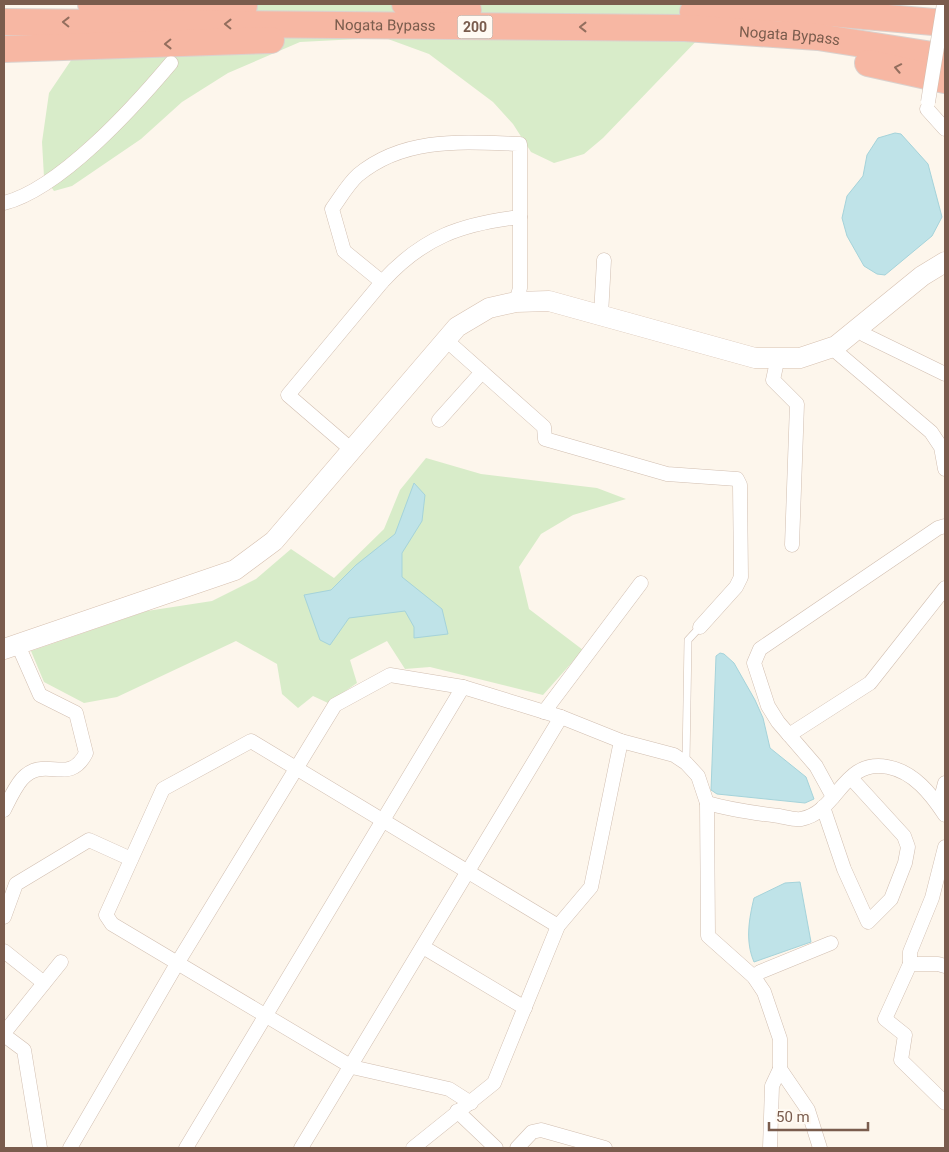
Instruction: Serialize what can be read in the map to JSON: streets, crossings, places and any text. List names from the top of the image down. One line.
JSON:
{"streets":{"highway":["Nogata Bypass","200"]},"scale_bar":"50 m"}
